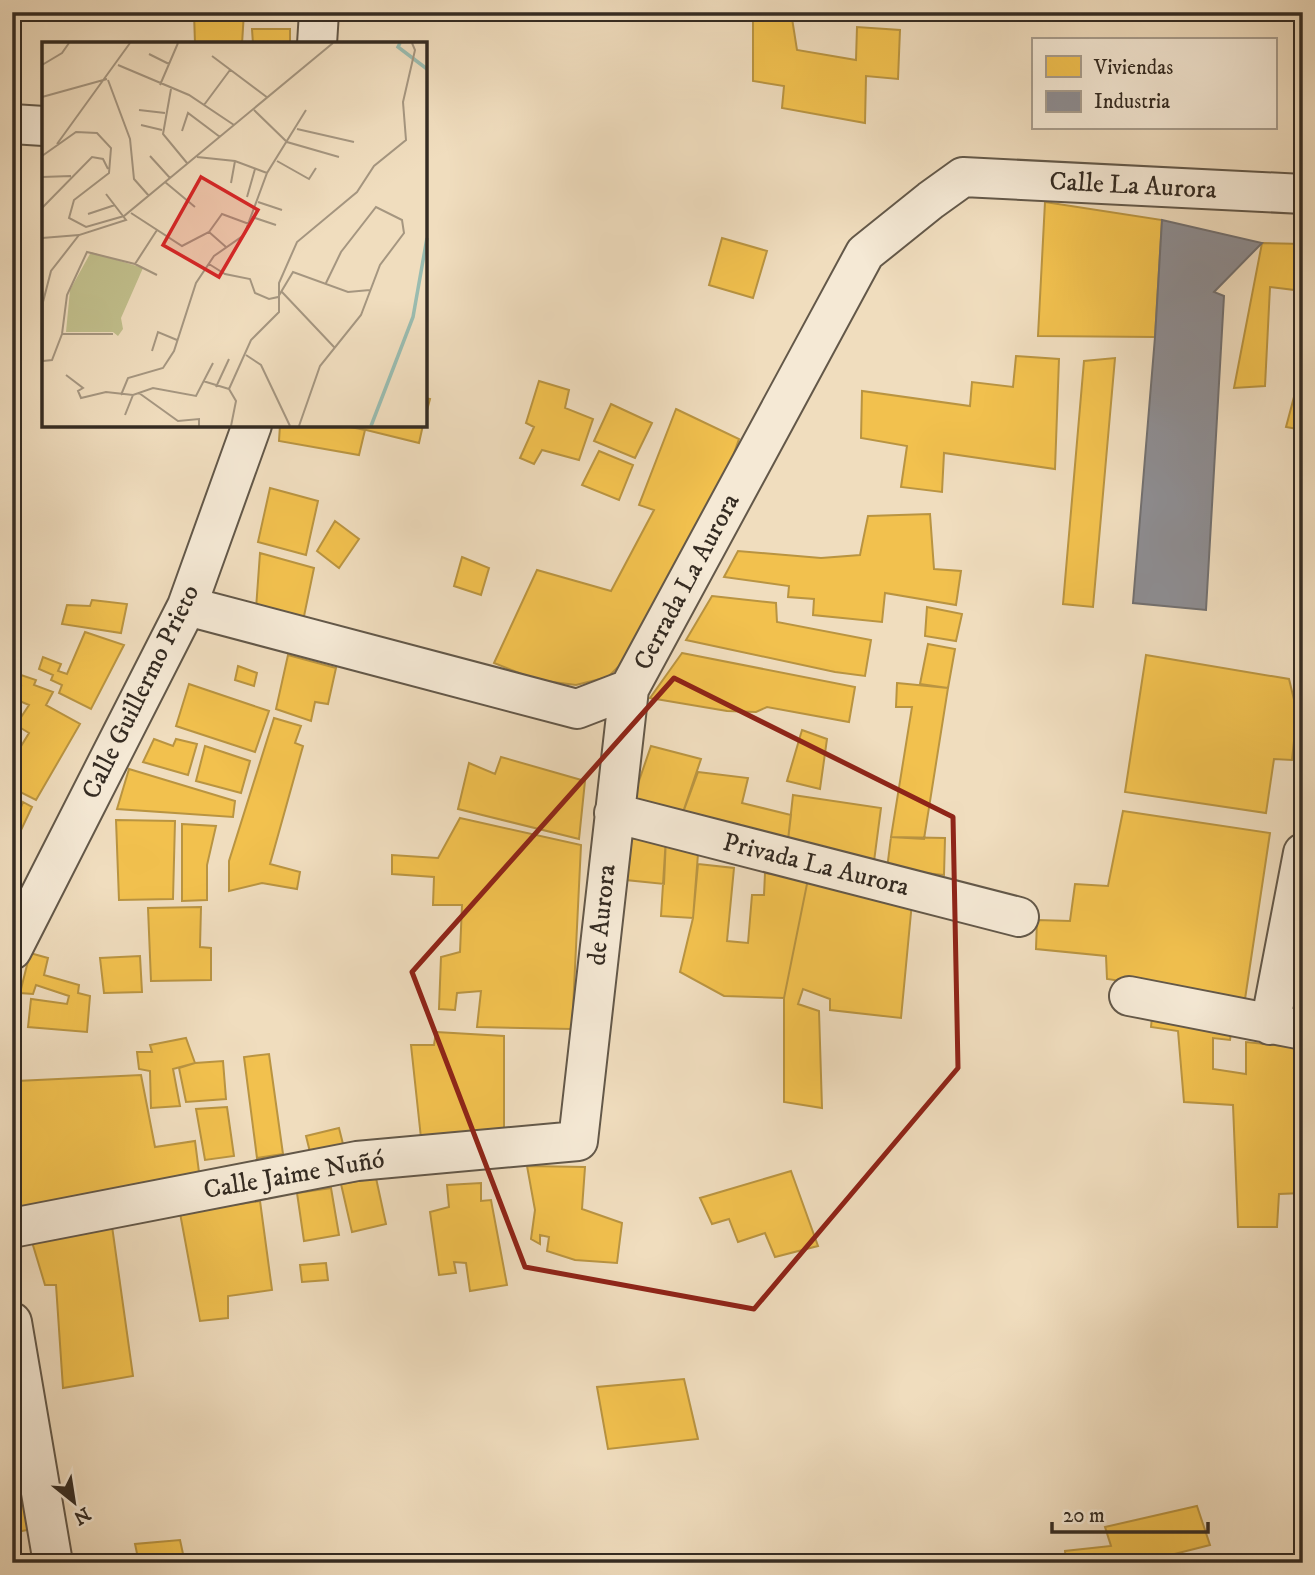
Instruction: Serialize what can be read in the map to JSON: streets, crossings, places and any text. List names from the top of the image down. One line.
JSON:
{"streets":{"street":["Calle La Aurora","Cerrada La Aurora","Calle Guillermo Prieto","Privada La Aurora","de Aurora","Calle Jaime Nuñó"]},"crossings":[["Calle La Aurora","Cerrada La Aurora"],["Cerrada La Aurora","Calle Guillermo Prieto"],["Cerrada La Aurora","de Aurora"],["Privada La Aurora","de Aurora"],["de Aurora","Calle Jaime Nuñó"]],"legend":["Viviendas","Industria"],"scale_bar":"20 m","north":"bottom right"}
